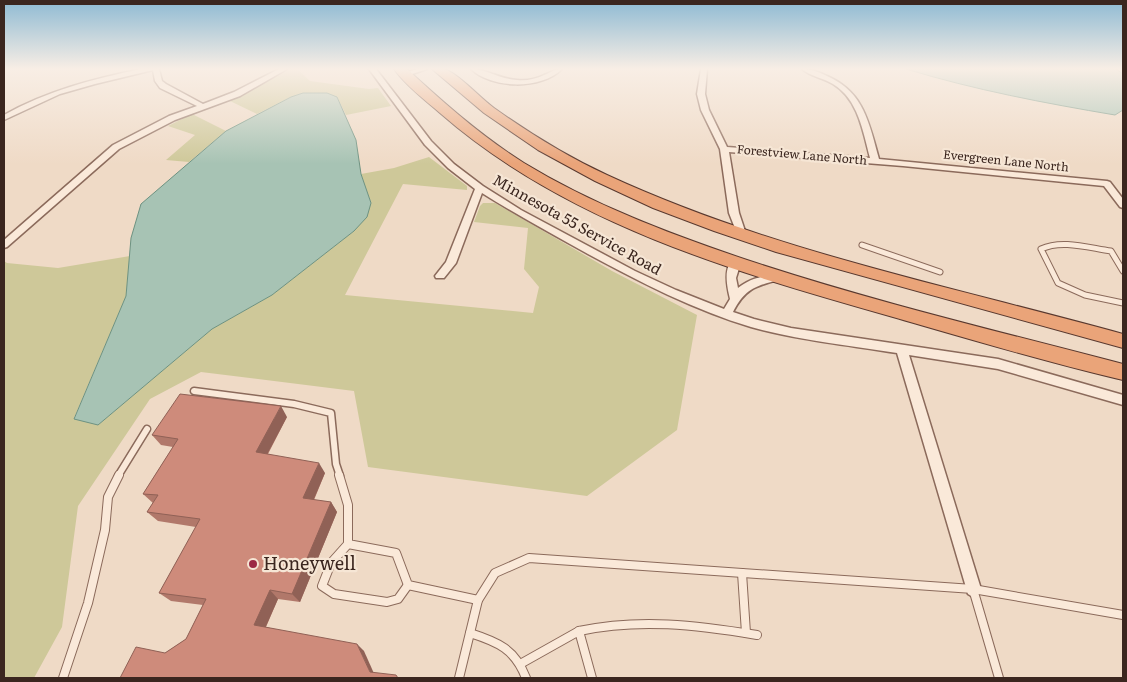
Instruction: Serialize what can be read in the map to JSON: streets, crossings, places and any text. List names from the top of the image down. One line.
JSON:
{"streets":{"street":["Forestview Lane North","Evergreen Lane North","Minnesota 55 Service Road"]},"crossings":[["Forestview Lane North","Evergreen Lane North"]],"places":["Honeywell"]}
